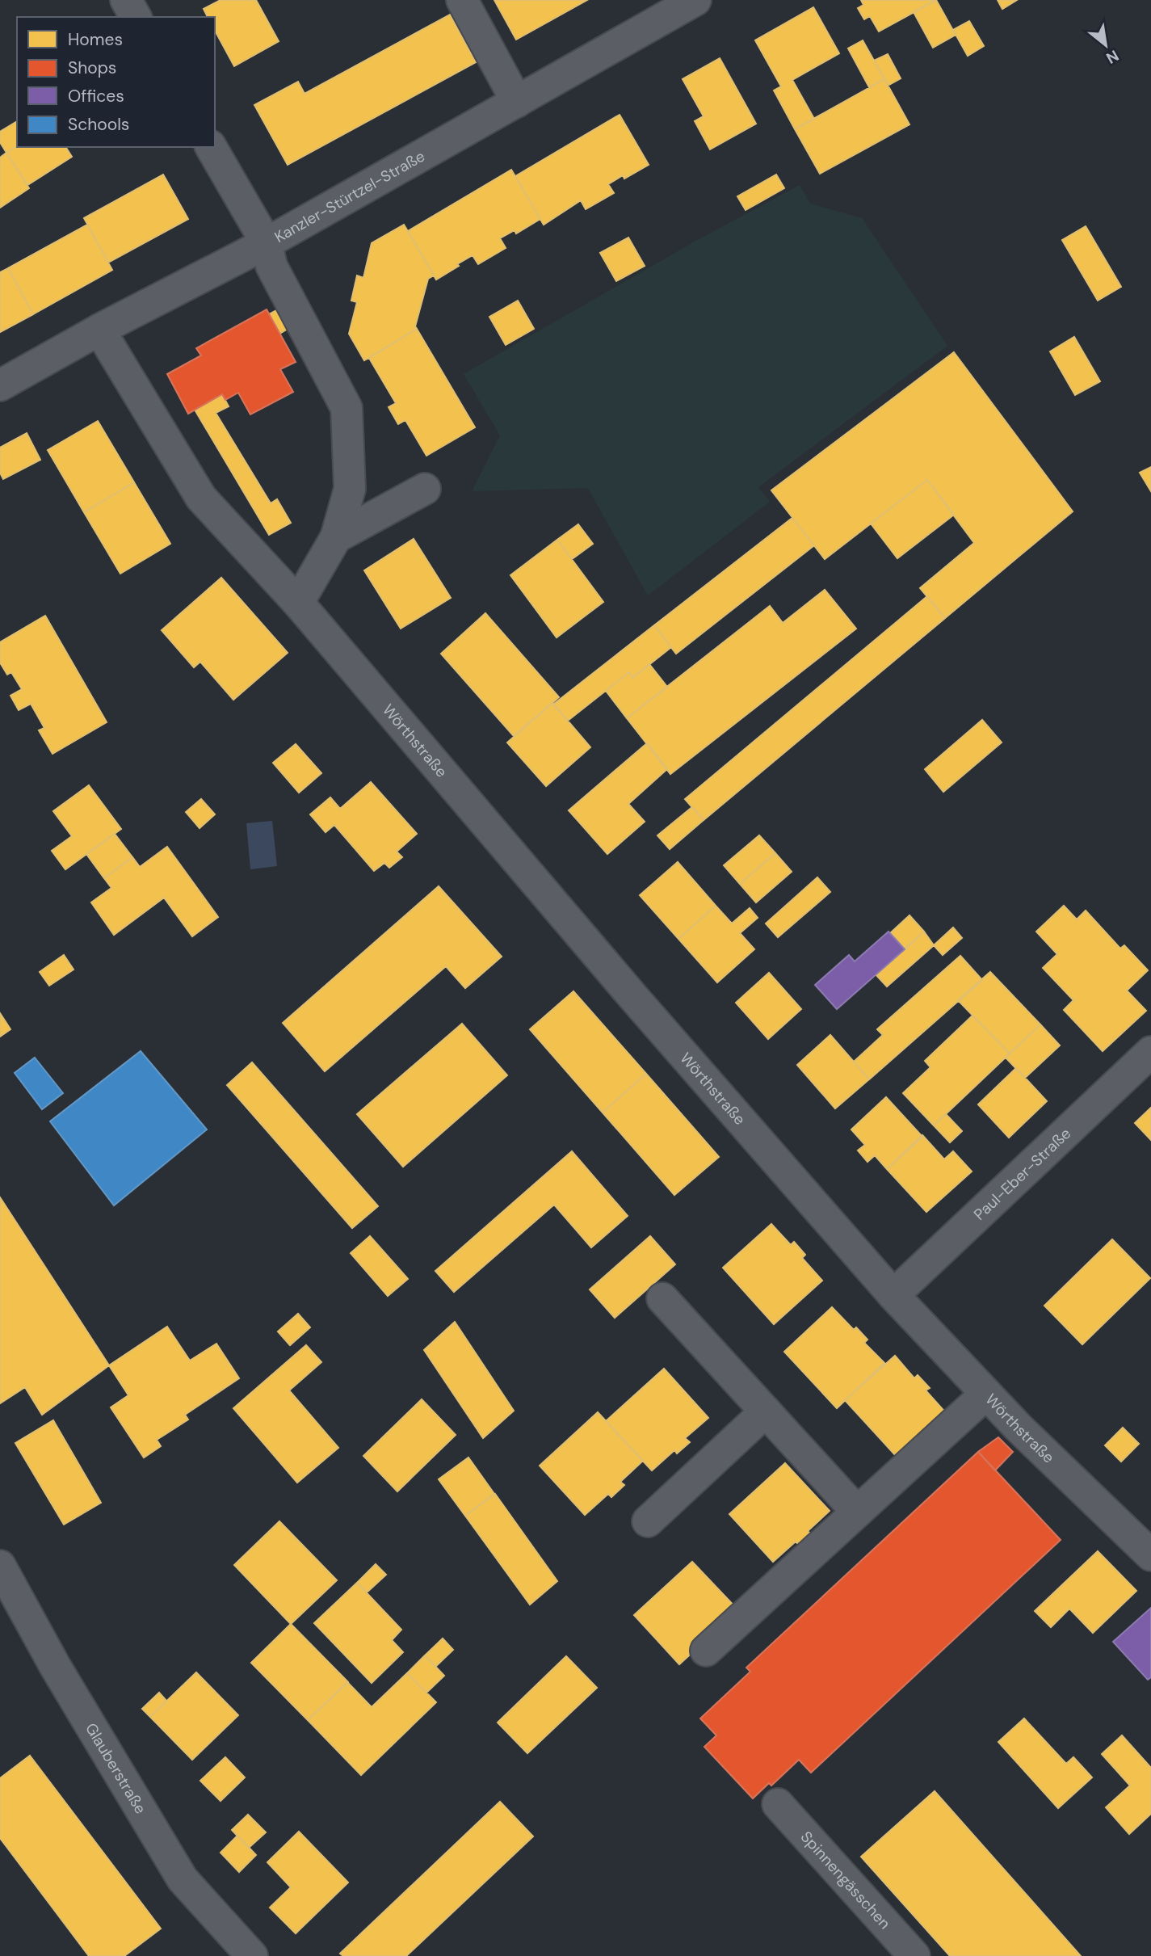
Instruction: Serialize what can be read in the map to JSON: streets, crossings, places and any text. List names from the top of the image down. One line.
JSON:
{"streets":{"street":["Kanzler-Stürtzel-Straße","Wörthstraße","Paul-Eber-Straße","Glauberstraße","Spinnengässchen"]},"crossings":[["Kanzler-Stürtzel-Straße","Wörthstraße"],["Wörthstraße","Paul-Eber-Straße"]],"legend":["Homes","Shops","Offices","Schools"],"north":"bottom right"}
